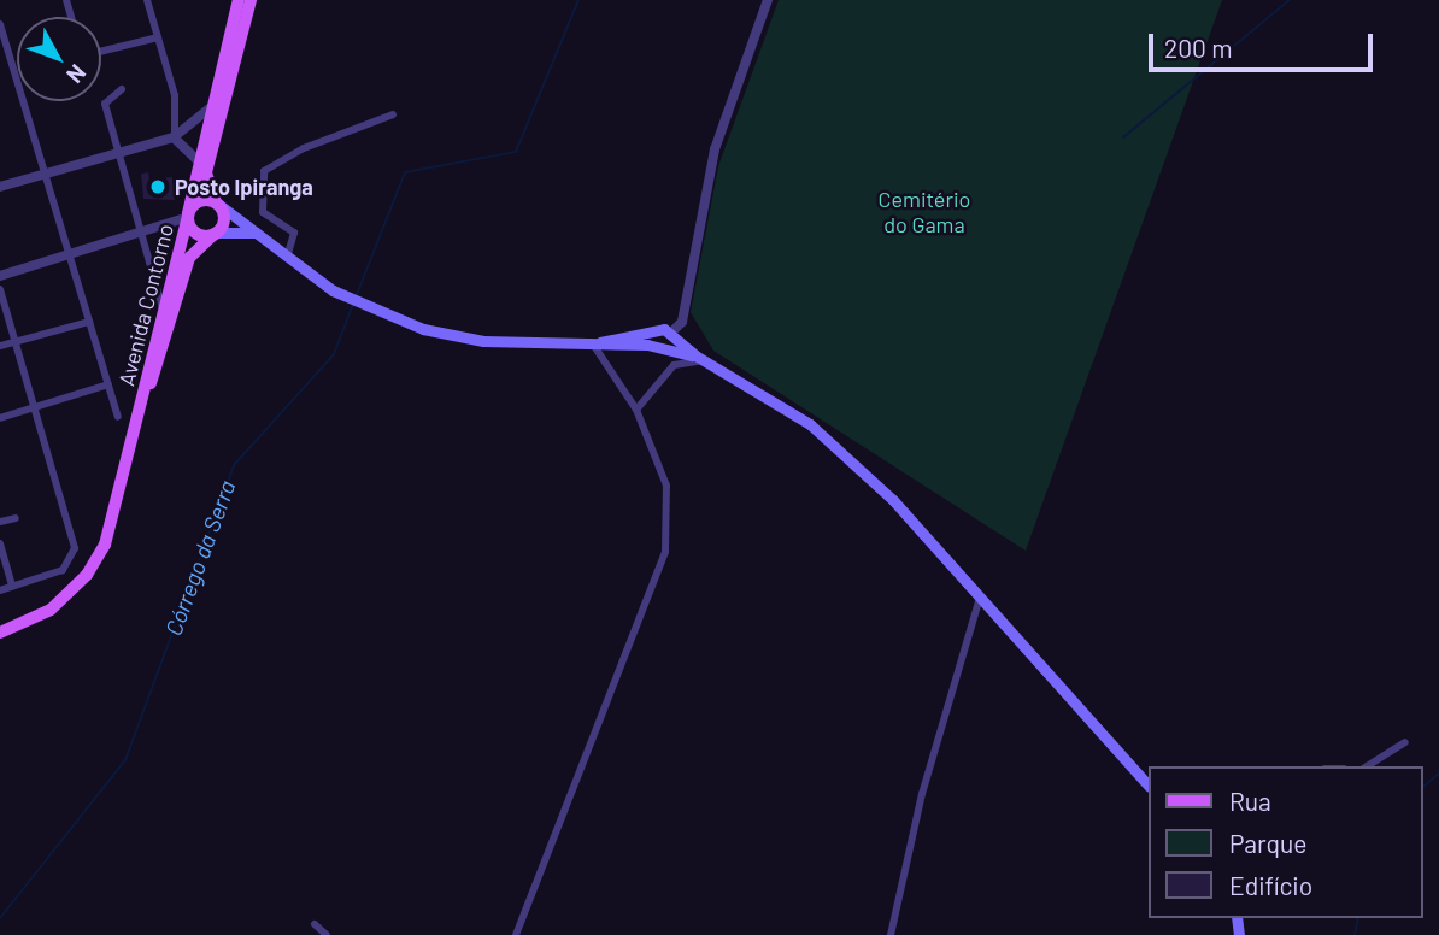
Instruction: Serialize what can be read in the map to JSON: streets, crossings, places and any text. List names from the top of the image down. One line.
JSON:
{"streets":{"main road":["Avenida Contorno"]},"water":["Córrego da Serra"],"parks":["Cemitério do Gama"],"places":["Posto Ipiranga"],"legend":["Rua","Parque","Edifício"],"scale_bar":"200 m","north":"bottom right"}
